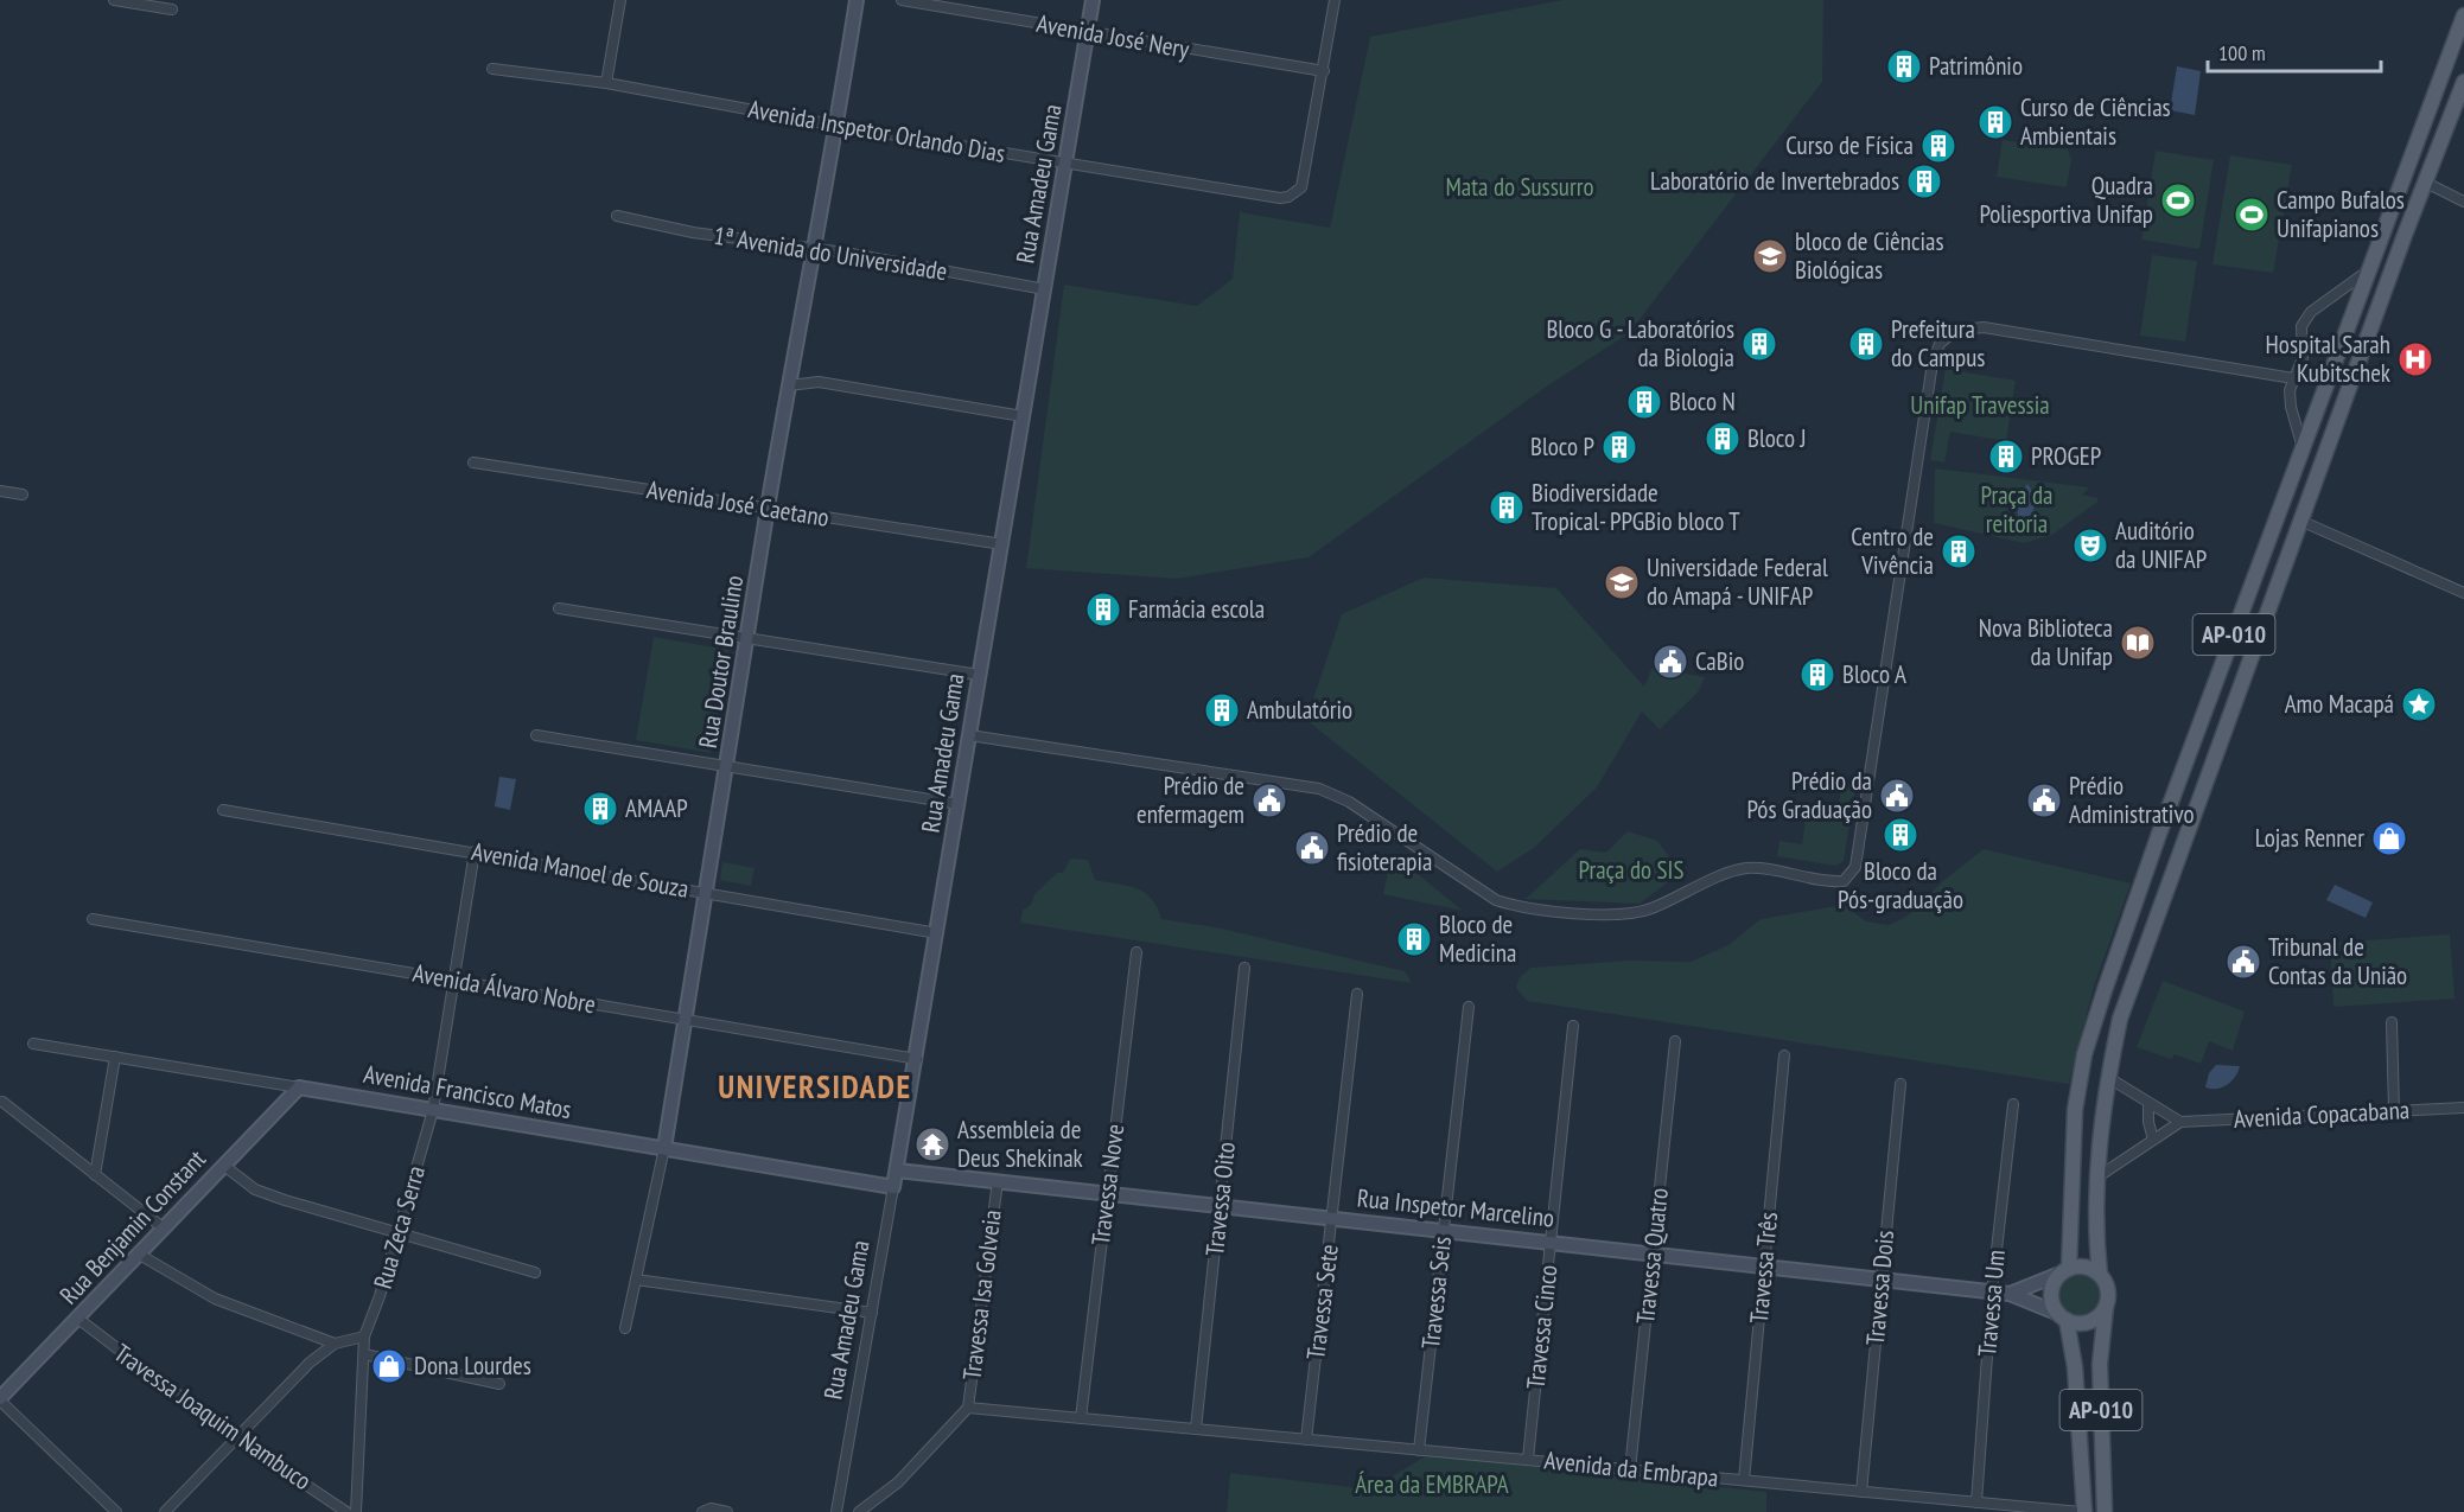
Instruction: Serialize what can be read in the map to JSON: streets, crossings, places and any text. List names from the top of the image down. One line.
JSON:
{"streets":{"main road":["AP-010"],"street":["Avenida José Nery","Avenida Inspetor Orlando Dias","Rua Amadeu Gama","1ª Avenida do Universidade","Avenida José Caetano","Rua Doutor Braulino","Avenida Manoel de Souza","Avenida Álvaro Nobre","Avenida Francisco Matos","Avenida Copacabana","Travessa Nove","Travessa Oito","Rua Inspetor Marcelino","Rua Benjamin Constant","Rua Zeca Serra","Travessa Quatro","Travessa Três","Travessa Dois","Travessa Seis","Travessa Isa Golveia","Travessa Sete","Travessa Um","Travessa Cinco","Travessa Joaquim Nambuco","Avenida da Embrapa"]},"crossings":[["Avenida José Nery","Avenida Inspetor Orlando Dias"],["Avenida José Nery","Rua Amadeu Gama"],["Avenida Inspetor Orlando Dias","Rua Amadeu Gama"],["Avenida Inspetor Orlando Dias","Rua Doutor Braulino"],["Rua Amadeu Gama","1ª Avenida do Universidade"],["Rua Amadeu Gama","Avenida José Caetano"],["Rua Amadeu Gama","Avenida Manoel de Souza"],["Rua Amadeu Gama","Avenida Álvaro Nobre"],["Rua Amadeu Gama","Avenida Francisco Matos"],["Rua Amadeu Gama","Rua Inspetor Marcelino"],["1ª Avenida do Universidade","Rua Doutor Braulino"],["Avenida José Caetano","Rua Doutor Braulino"],["AP-010","Rua Inspetor Marcelino"],["AP-010","Avenida da Embrapa"],["Rua Doutor Braulino","Avenida Manoel de Souza"],["Rua Doutor Braulino","Avenida Álvaro Nobre"],["Rua Doutor Braulino","Avenida Francisco Matos"],["Avenida Manoel de Souza","Rua Zeca Serra"],["Avenida Álvaro Nobre","Rua Zeca Serra"],["Avenida Francisco Matos","Rua Benjamin Constant"],["Avenida Francisco Matos","Rua Zeca Serra"],["Travessa Nove","Rua Inspetor Marcelino"],["Travessa Nove","Avenida da Embrapa"],["Travessa Oito","Rua Inspetor Marcelino"],["Travessa Oito","Avenida da Embrapa"],["Rua Inspetor Marcelino","Travessa Quatro"],["Rua Inspetor Marcelino","Travessa Três"],["Rua Inspetor Marcelino","Travessa Dois"],["Rua Inspetor Marcelino","Travessa Seis"],["Rua Inspetor Marcelino","Travessa Isa Golveia"],["Rua Inspetor Marcelino","Travessa Sete"],["Rua Inspetor Marcelino","Travessa Um"],["Rua Inspetor Marcelino","Travessa Cinco"],["Rua Benjamin Constant","Travessa Joaquim Nambuco"],["Travessa Quatro","Avenida da Embrapa"],["Travessa Três","Avenida da Embrapa"],["Travessa Dois","Avenida da Embrapa"],["Travessa Seis","Avenida da Embrapa"],["Travessa Isa Golveia","Avenida da Embrapa"],["Travessa Sete","Avenida da Embrapa"],["Travessa Um","Avenida da Embrapa"],["Travessa Cinco","Avenida da Embrapa"]],"districts":["UNIVERSIDADE"],"parks":["Mata do Sussurro","Unifap Travessia","Praça da reitoria","Praça do SIS","Área da EMBRAPA"],"places":{"building":["Patrimônio","Curso de Ciências Ambientais","Curso de Física","Laboratório de Invertebrados","Bloco G - Laboratórios da Biologia","Prefeitura do Campus","Bloco N","Bloco J","Bloco P","PROGEP","Biodiversidade Tropical- PPGBio bloco T","Centro de Vivência","Farmácia escola","Bloco A","Ambulatório","AMAAP","Bloco da Pós-graduação","Bloco de Medicina"],"sports":["Quadra Poliesportiva Unifap","Campo Bufalos Unifapianos"],"school or university":["bloco de Ciências Biológicas","Universidade Federal do Amapá - UNIFAP"],"hospital":["Hospital Sarah Kubitschek"],"theatre":["Auditório da UNIFAP"],"library":["Nova Biblioteca da Unifap"],"public building":["CaBio","Prédio da Pós Graduação","Prédio de enfermagem","Prédio Administrativo","Prédio de fisioterapia","Tribunal de Contas da União"],"place":["Amo Macapá"],"shop":["Lojas Renner","Dona Lourdes"],"temple":["Assembleia de Deus Shekinak"]},"scale_bar":"100 m"}
